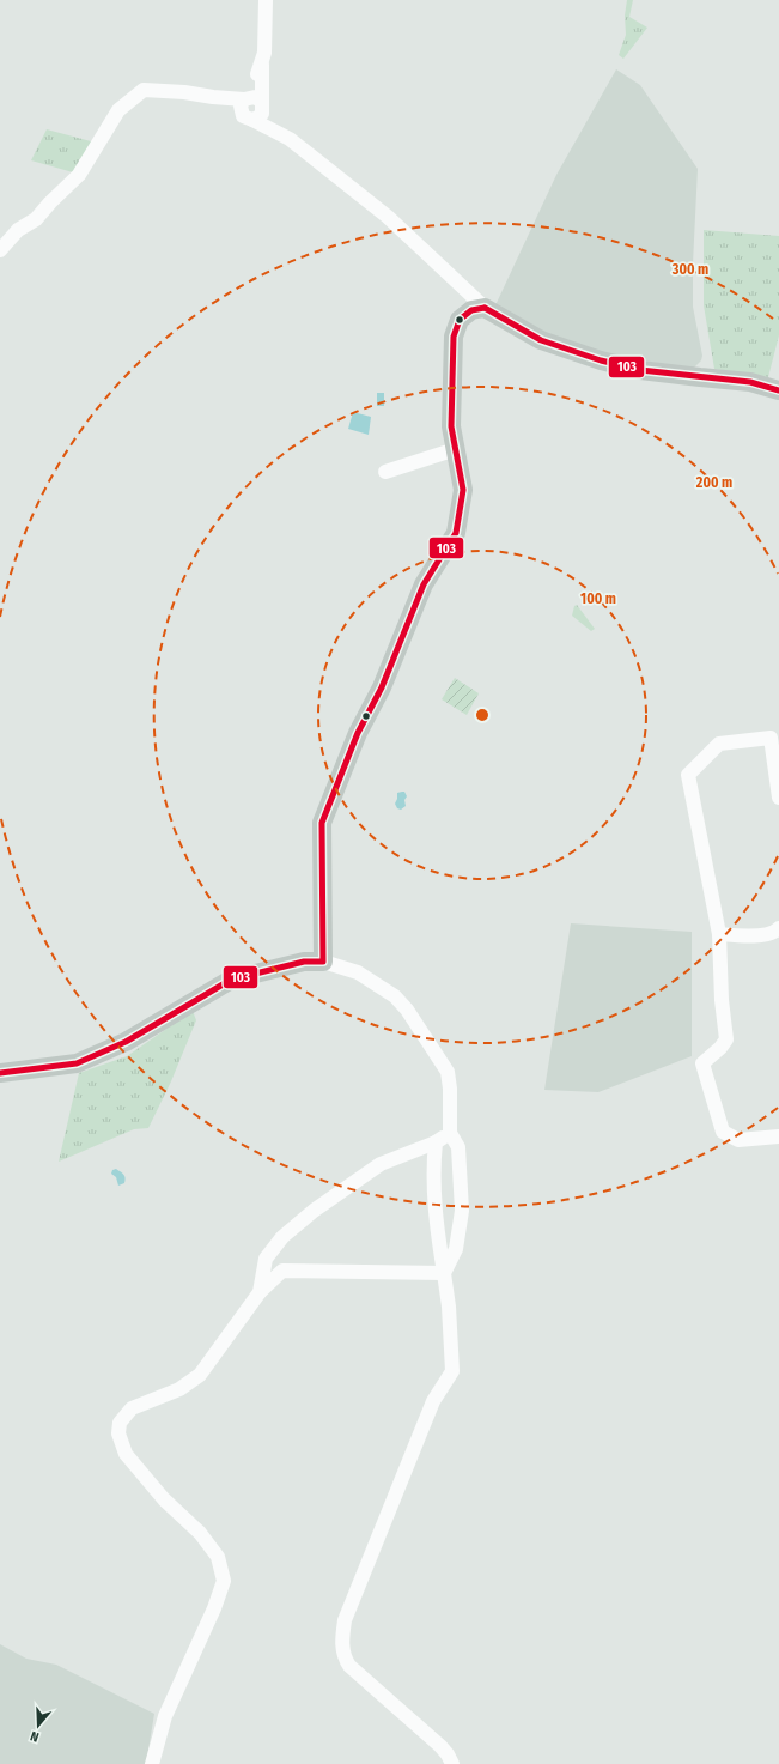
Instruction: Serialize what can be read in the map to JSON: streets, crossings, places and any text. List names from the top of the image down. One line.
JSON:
{"lines":["transit line 103"],"north":"bottom","rings":["300 m","200 m","100 m"]}
